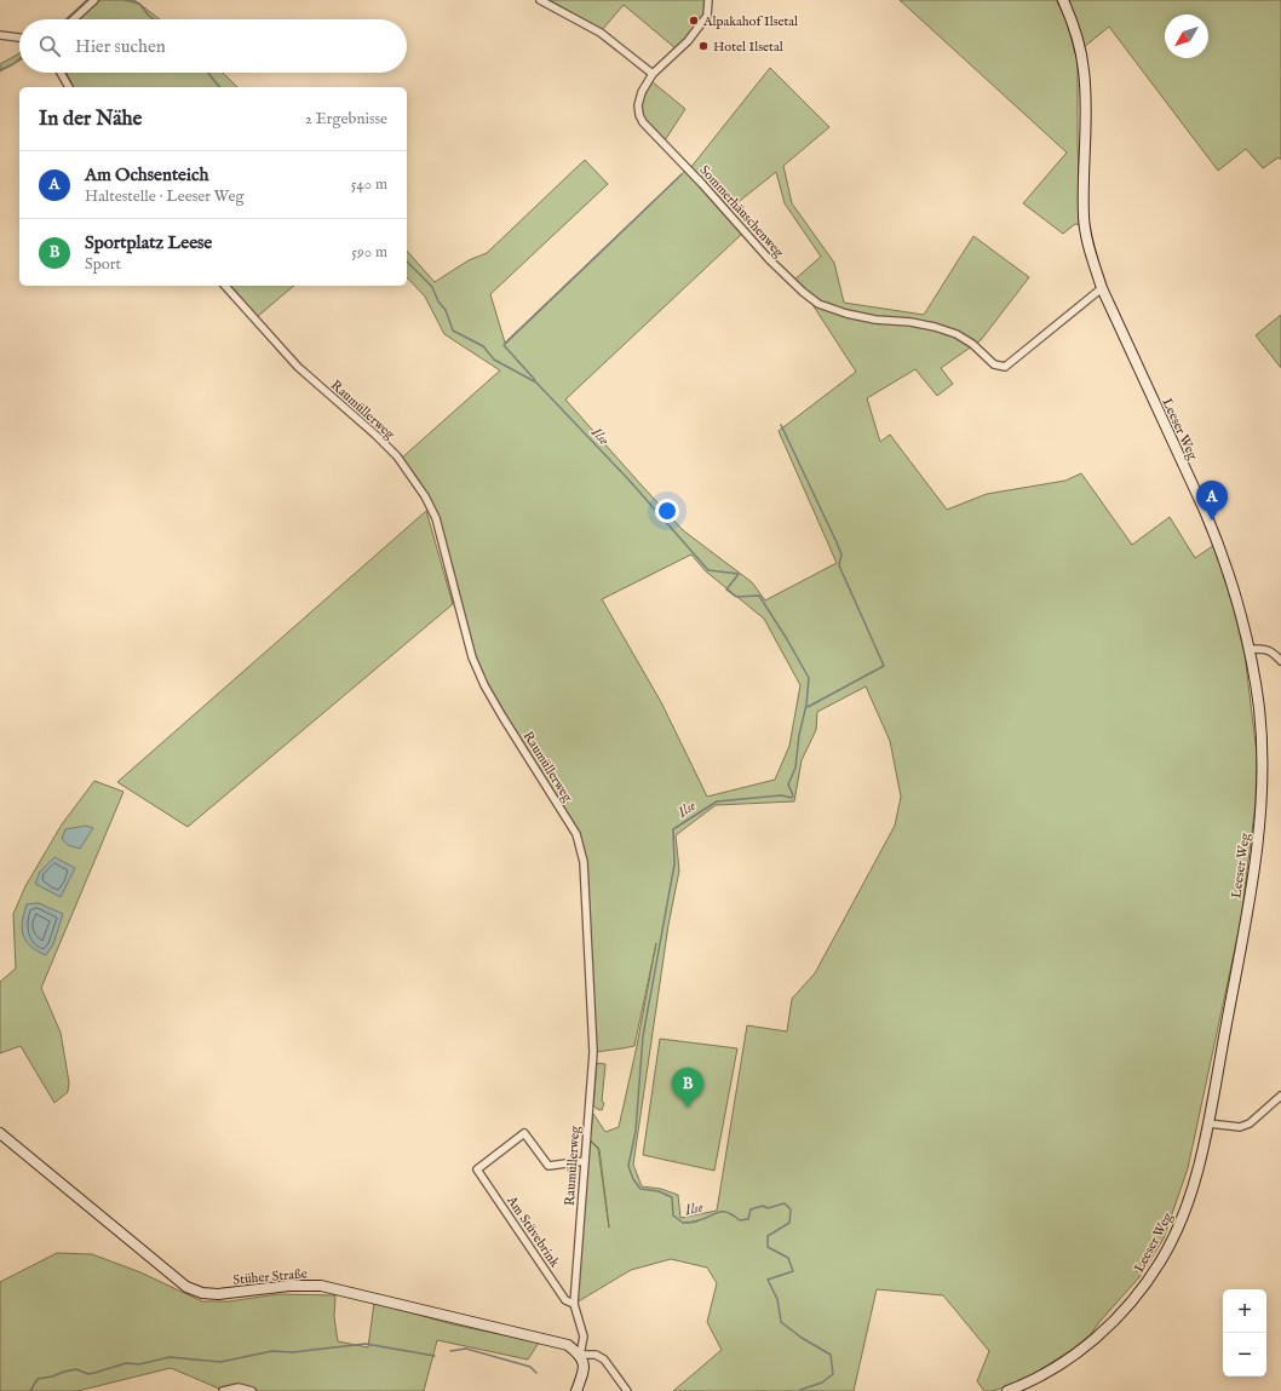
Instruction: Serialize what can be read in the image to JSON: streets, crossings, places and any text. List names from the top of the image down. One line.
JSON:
{"streets":{"street":["Sommerhäuschenweg","Raumüllerweg","Leeser Weg","Am Stüvebrink","Stüher Straße"]},"crossings":[["Sommerhäuschenweg","Leeser Weg"],["Raumüllerweg","Am Stüvebrink"],["Raumüllerweg","Stüher Straße"]],"water":["Ilse"],"places":["Alpakahof Ilsetal","Hotel Ilsetal"],"north":"bottom left","page":{"search":"Hier suchen","heading":["In der Nähe","2 Ergebnisse"],"list":[{"mark":"A","name":"Am Ochsenteich","note":"Haltestelle · Leeser Weg","value":"540 m"},{"mark":"B","name":"Sportplatz Leese","note":"Sport","value":"590 m"}],"pins":["A","B"],"map_buttons":["+","−"]}}
